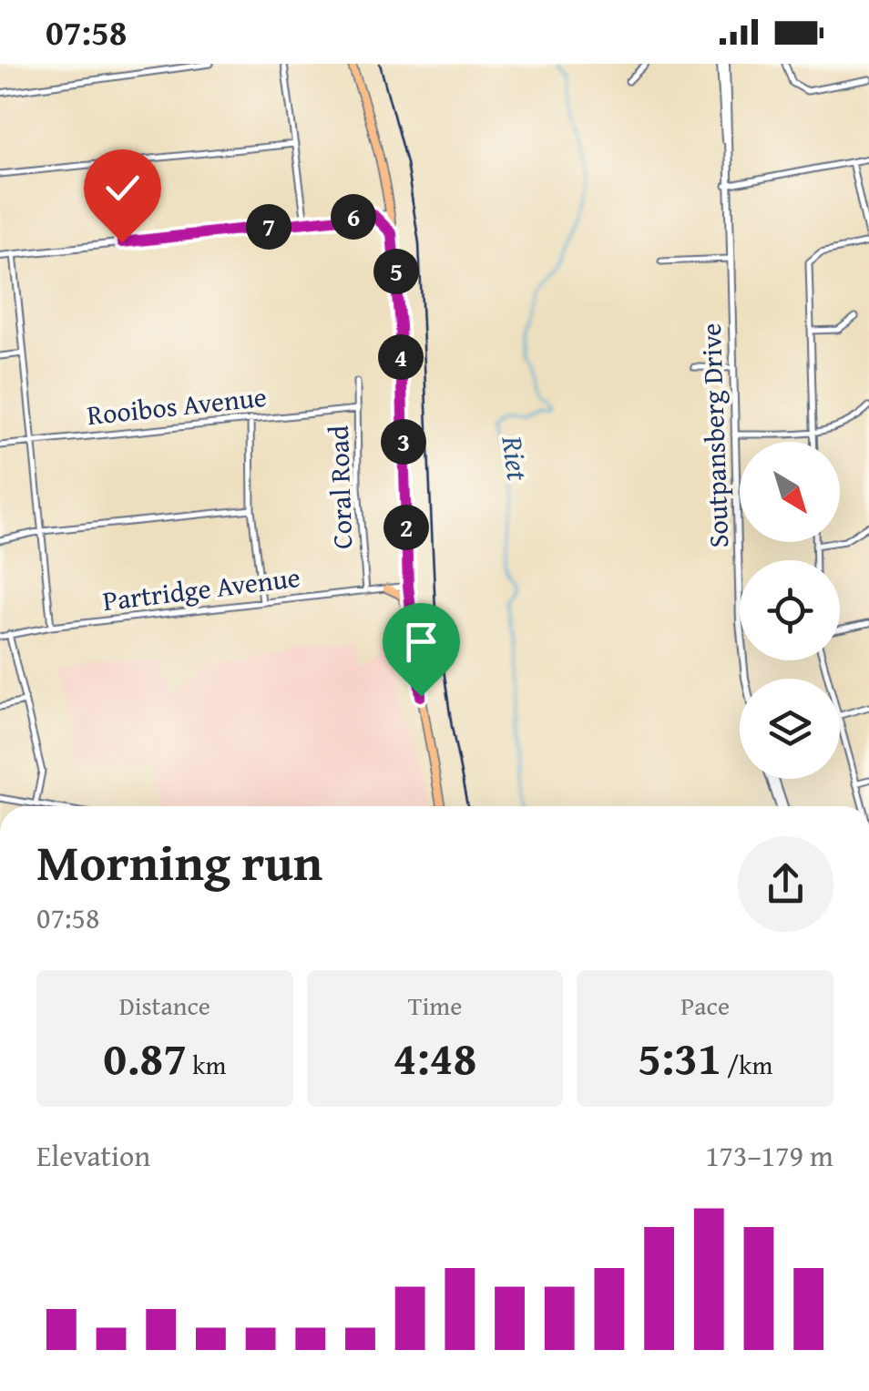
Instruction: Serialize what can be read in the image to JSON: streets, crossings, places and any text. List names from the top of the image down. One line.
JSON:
{"streets":{"street":["Rooibos Avenue","Soutpansberg Drive","Coral Road","Partridge Avenue"]},"crossings":[["Rooibos Avenue","Coral Road"],["Coral Road","Partridge Avenue"]],"water":["Riet"],"north":"bottom right","page":{"status":"07:58","pins":["6","7","5","4","3","2"],"heading":["Morning run","07:58"],"stats":[["Distance","0.87 km"],["Time","4:48"],["Pace","5:31 /km"]],"chart":["Elevation","173–179 m"]}}
